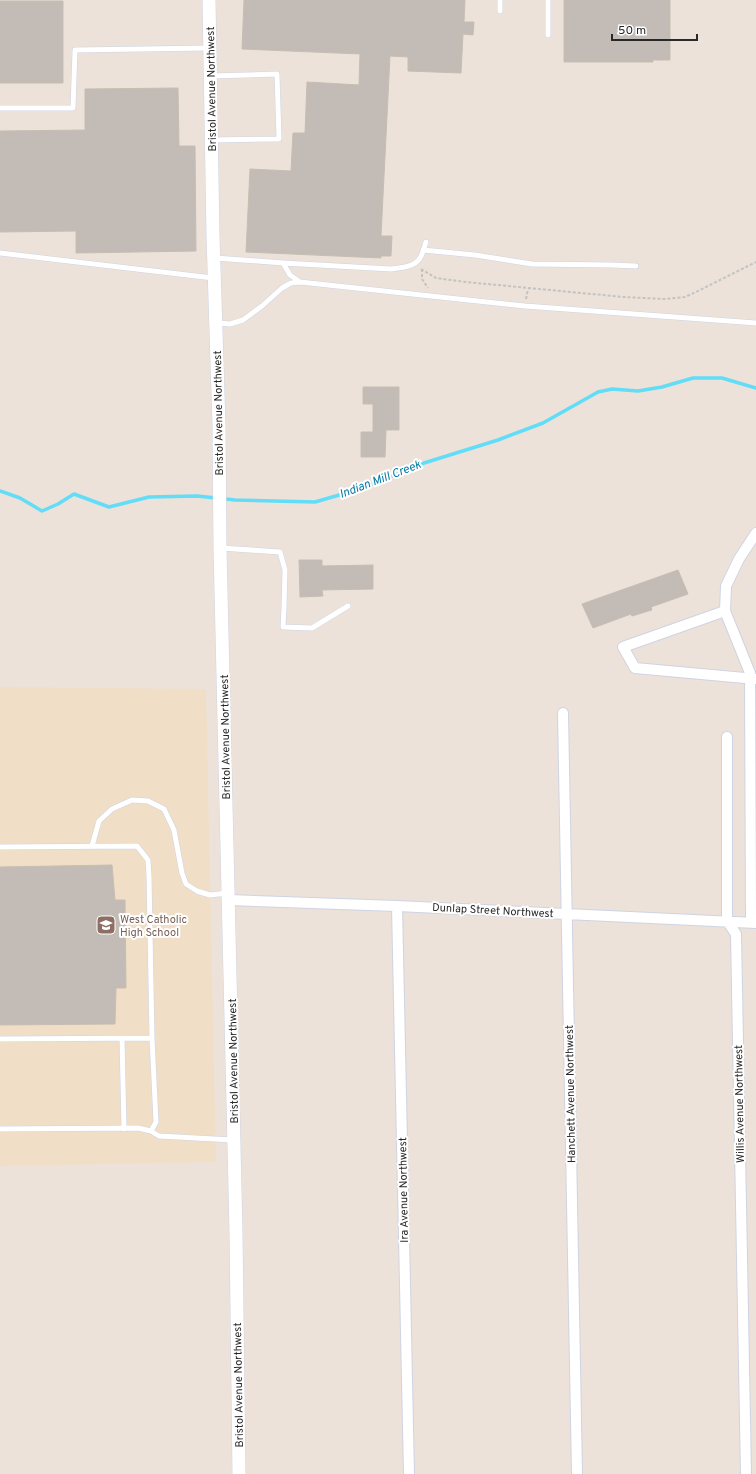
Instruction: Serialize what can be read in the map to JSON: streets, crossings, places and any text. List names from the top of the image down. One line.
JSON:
{"streets":{"street":["Bristol Avenue Northwest","Dunlap Street Northwest","Hanchett Avenue Northwest","Willis Avenue Northwest","Ira Avenue Northwest"]},"crossings":[["Bristol Avenue Northwest","Dunlap Street Northwest"],["Dunlap Street Northwest","Hanchett Avenue Northwest"],["Dunlap Street Northwest","Willis Avenue Northwest"],["Dunlap Street Northwest","Ira Avenue Northwest"]],"water":["Indian Mill Creek"],"places":{"school or university":["West Catholic High School"]},"scale_bar":"50 m"}
